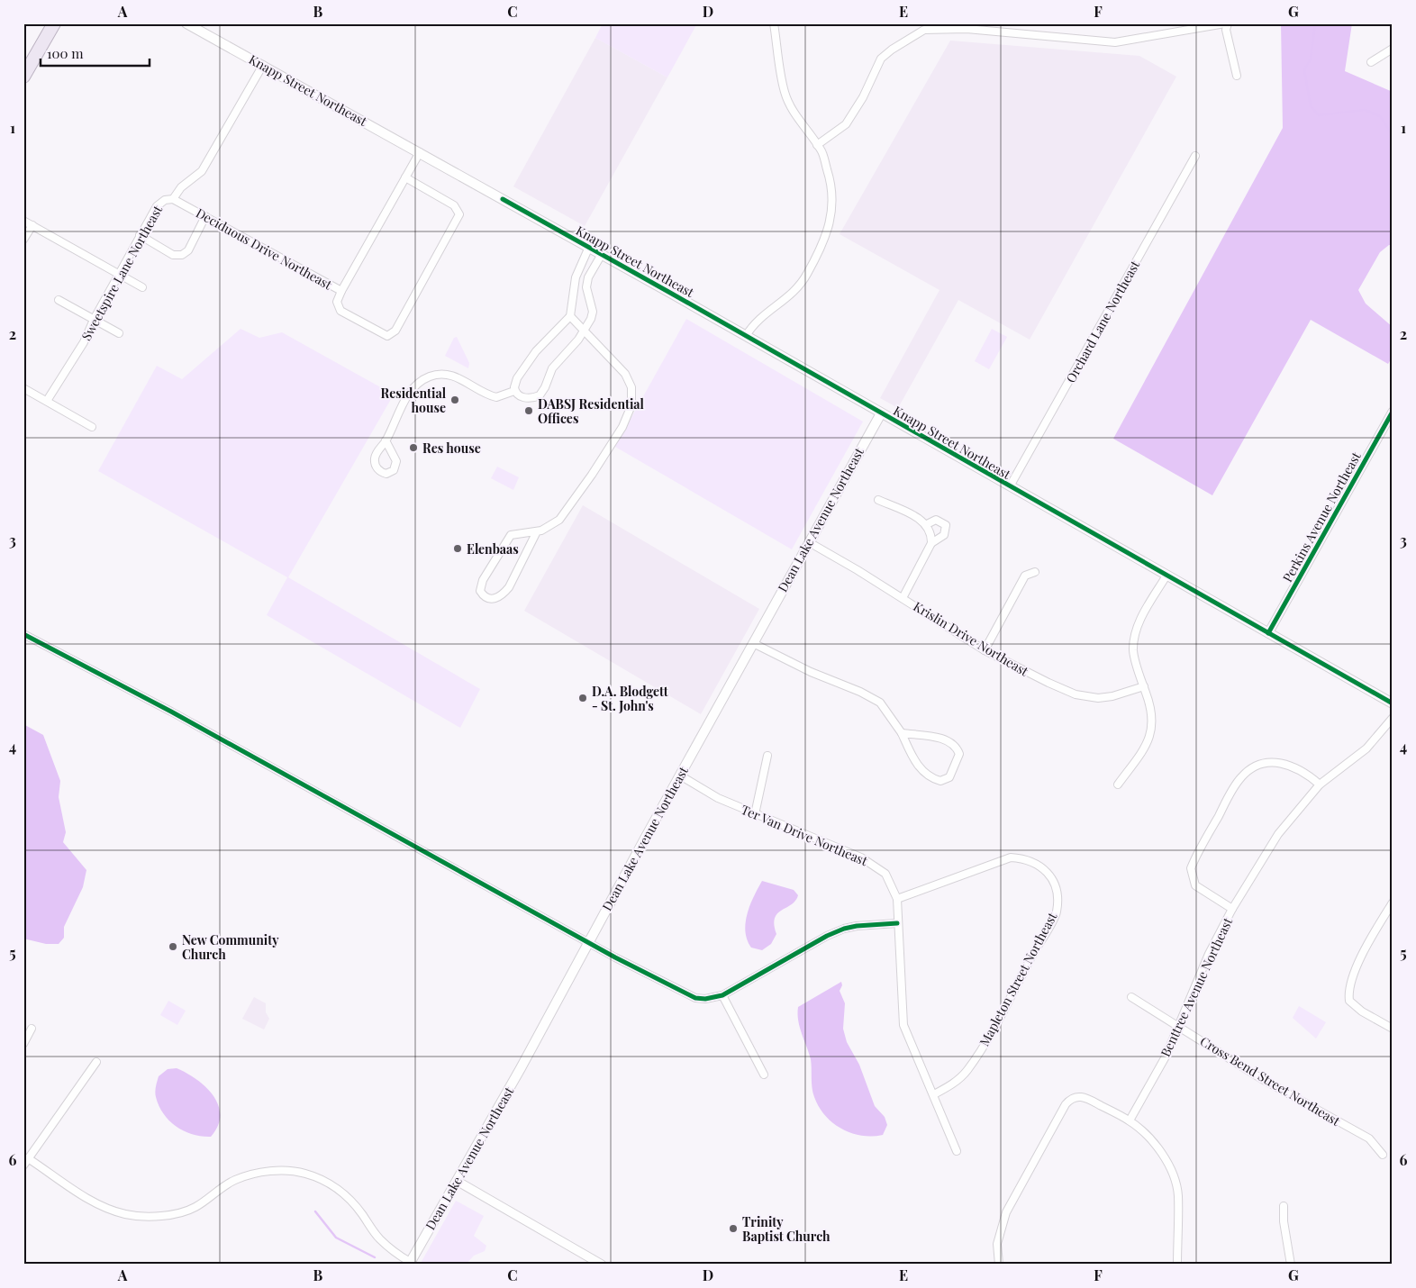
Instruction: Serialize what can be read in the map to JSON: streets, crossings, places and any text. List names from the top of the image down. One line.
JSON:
{"streets":{"main road":["Knapp Street Northeast","Dean Lake Avenue Northeast"],"street":["Deciduous Drive Northeast","Sweetspire Lane Northeast","Orchard Lane Northeast","Perkins Avenue Northeast","Krislin Drive Northeast","Ter Van Drive Northeast","Mapleton Street Northeast","Benttree Avenue Northeast","Cross Bend Street Northeast"]},"crossings":[["Knapp Street Northeast","Sweetspire Lane Northeast"],["Knapp Street Northeast","Orchard Lane Northeast"],["Knapp Street Northeast","Perkins Avenue Northeast"],["Knapp Street Northeast","Dean Lake Avenue Northeast"],["Deciduous Drive Northeast","Sweetspire Lane Northeast"],["Dean Lake Avenue Northeast","Krislin Drive Northeast"],["Dean Lake Avenue Northeast","Ter Van Drive Northeast"],["Ter Van Drive Northeast","Mapleton Street Northeast"],["Benttree Avenue Northeast","Cross Bend Street Northeast"]],"places":["Residential house","DABSJ Residential Offices","Res house","Elenbaas","D.A. Blodgett - St. John's","New Community Church","Trinity Baptist Church"],"scale_bar":"100 m","grid":{"columns":["A","B","C","D","E","F","G"],"rows":["1","2","3","4","5","6"]}}
